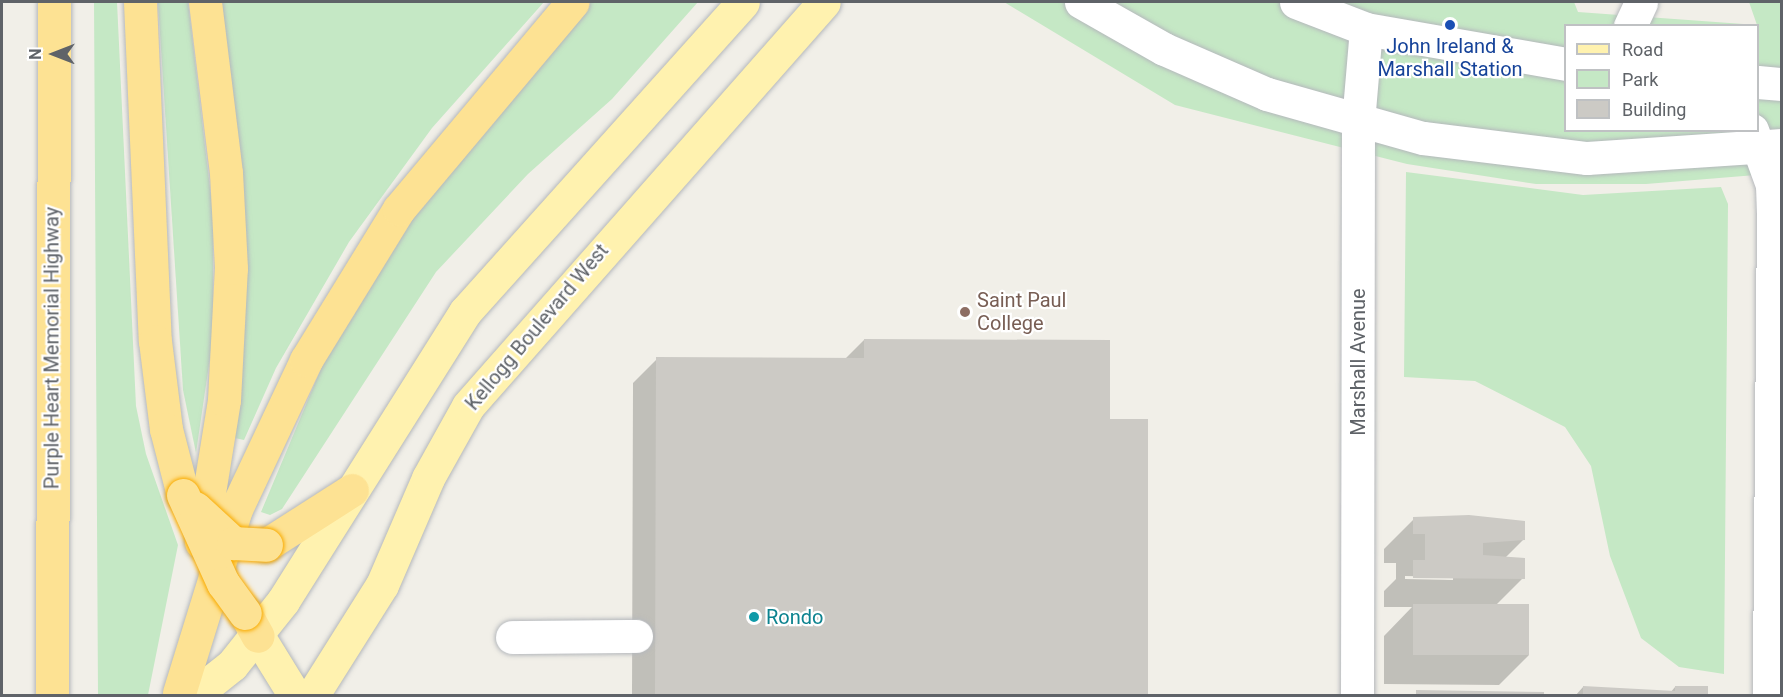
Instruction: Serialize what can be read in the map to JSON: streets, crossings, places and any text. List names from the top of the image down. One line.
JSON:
{"streets":{"highway":["Purple Heart Memorial Highway"],"main road":["Kellogg Boulevard West"],"street":["Marshall Avenue"]},"places":["John Ireland & Marshall Station","Saint Paul College","Rondo"],"legend":["Road","Park","Building"],"north":"left"}
